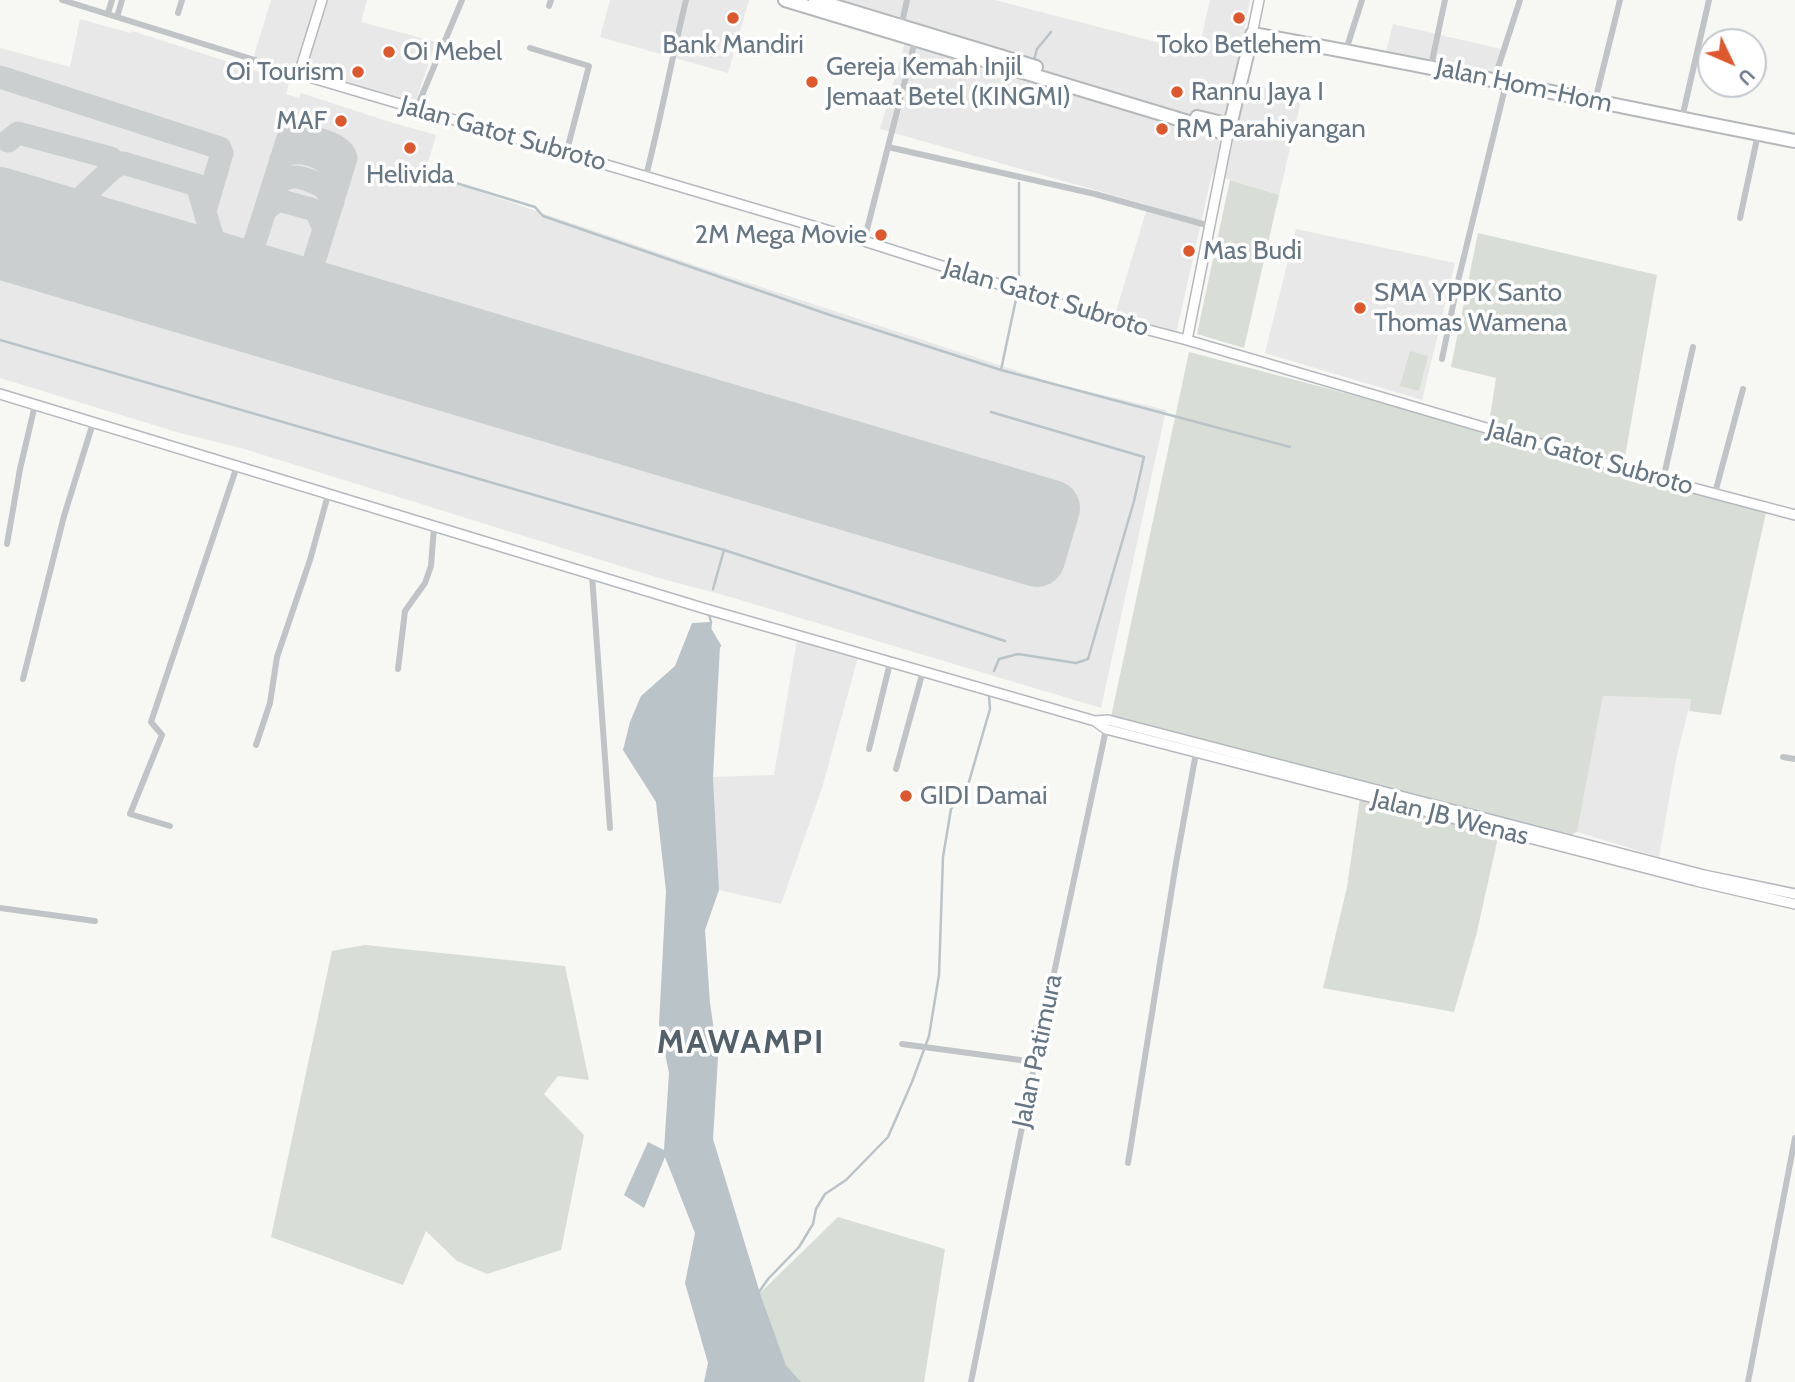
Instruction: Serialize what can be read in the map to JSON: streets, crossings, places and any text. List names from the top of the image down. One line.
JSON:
{"streets":{"highway":["Jalan Hom-Hom"],"main road":["Jalan Gatot Subroto","Jalan JB Wenas"],"street":["Jalan Patimura"]},"crossings":[["Jalan JB Wenas","Jalan Patimura"]],"districts":["MAWAMPI"],"places":["Bank Mandiri","Toko Betlehem","Oi Mebel","Oi Tourism","Gereja Kemah Injil Jemaat Betel (KINGMI)","Rannu Jaya I","MAF","RM Parahiyangan","Helivida","2M Mega Movie","Mas Budi","SMA YPPK Santo Thomas Wamena","GIDI Damai"],"north":"bottom right"}
